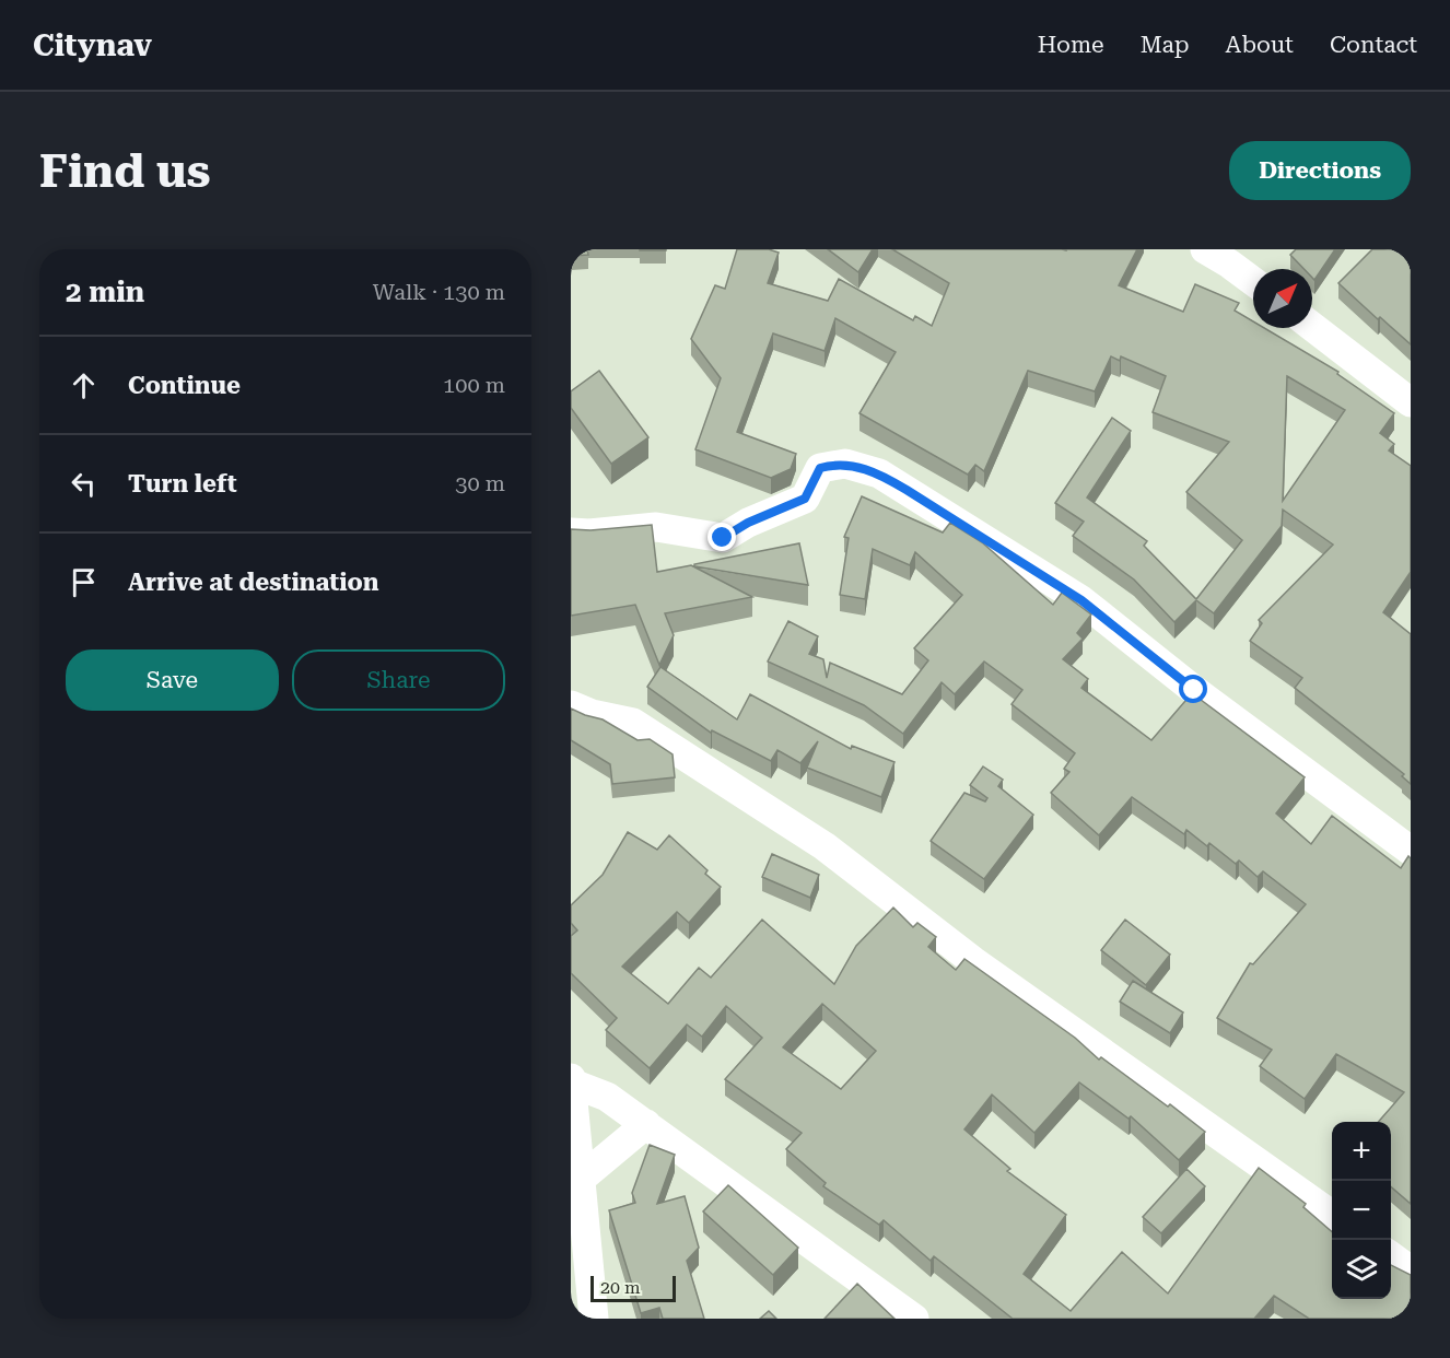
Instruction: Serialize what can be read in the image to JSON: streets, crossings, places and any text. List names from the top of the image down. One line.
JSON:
{"scale_bar":"20 m","north":"top right","page":{"header":"Citynav","nav":["Home","Map","About","Contact"],"buttons":["Directions",["Save","Share"]],"title":"Find us","heading":["2 min","Walk · 130 m"],"list":[["Continue","100 m"],["Turn left","30 m"],"Arrive at destination"],"map_buttons":["+","−"],"scale":"20 m"}}
